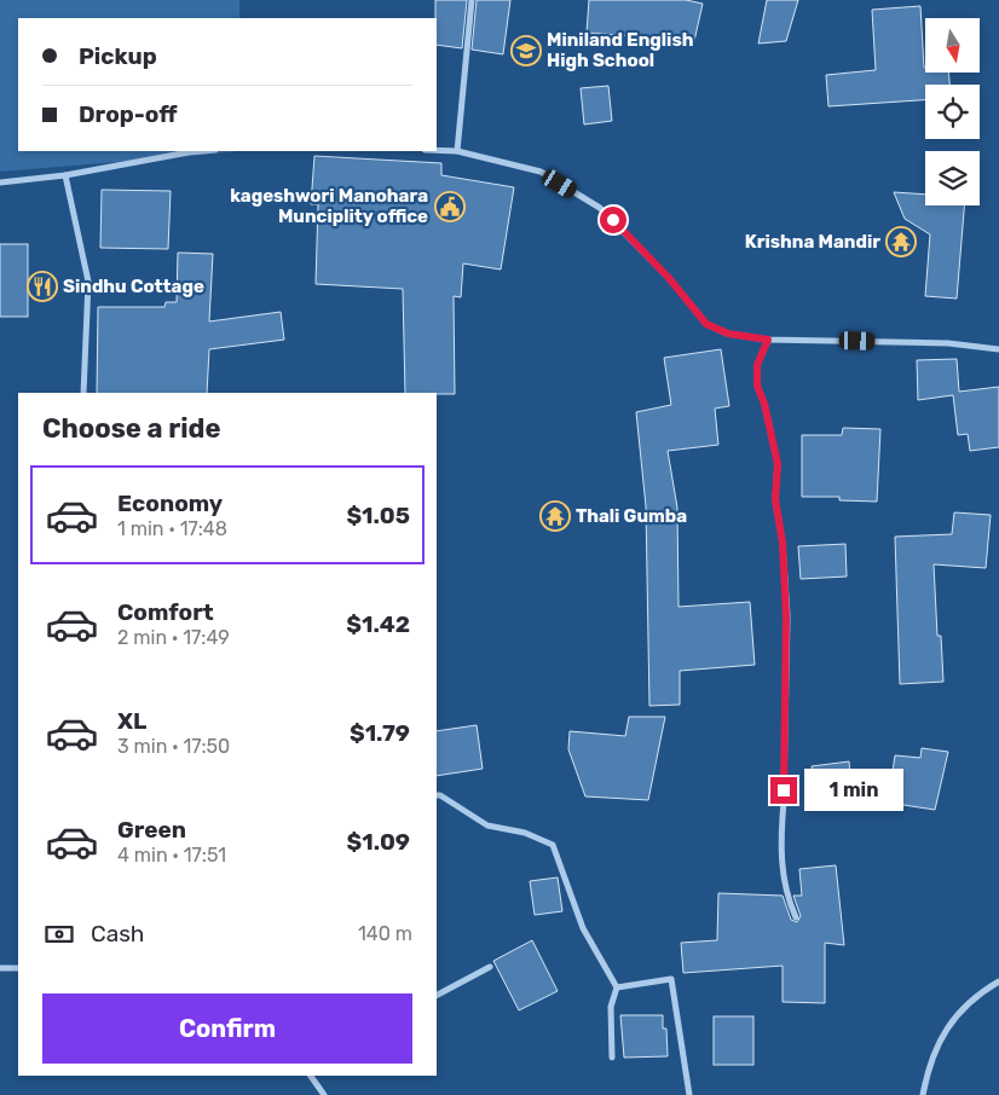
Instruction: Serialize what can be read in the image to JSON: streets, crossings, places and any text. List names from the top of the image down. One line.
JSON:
{"places":{"school or university":["Miniland English High School"],"public building":["kageshwori Manohara Munciplity office"],"temple":["Krishna Mandir","Thali Gumba"],"restaurant":["Sindhu Cottage"]},"north":"bottom","page":{"banner":["Pickup","Drop-off"],"heading":"Choose a ride","list":[{"name":"Economy","note":"1 min · 17:48","value":"$1.05"},{"name":"Comfort","note":"2 min · 17:49","value":"$1.42"},{"name":"XL","note":"3 min · 17:50","value":"$1.79"},{"name":"Green","note":"4 min · 17:51","value":"$1.09"}],"bubble":"1 min","pay":["Cash","140 m"],"buttons":"Confirm"}}
